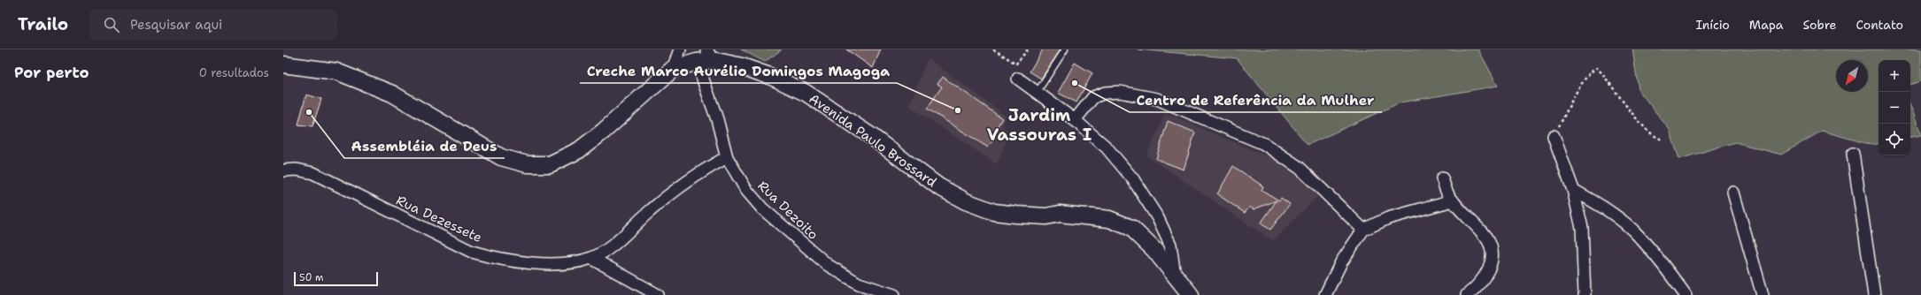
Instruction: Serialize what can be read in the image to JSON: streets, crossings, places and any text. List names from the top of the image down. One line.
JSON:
{"streets":{"main road":["Avenida Paulo Brossard"],"street":["Rua Dezoito","Rua Dezessete"]},"crossings":[["Avenida Paulo Brossard","Rua Dezoito"],["Rua Dezoito","Rua Dezessete"]],"districts":["Jardim Vassouras I"],"places":["Centro de Referência da Mulher","Creche Marco Aurélio Domingos Magoga","Assembléia de Deus"],"scale_bar":"50 m","north":"bottom left","page":{"header":"Trailo","search":"Pesquisar aqui","nav":["Início","Mapa","Sobre","Contato"],"heading":["Por perto","0 resultados"],"map_buttons":["+","−"],"scale":"50 m"}}
